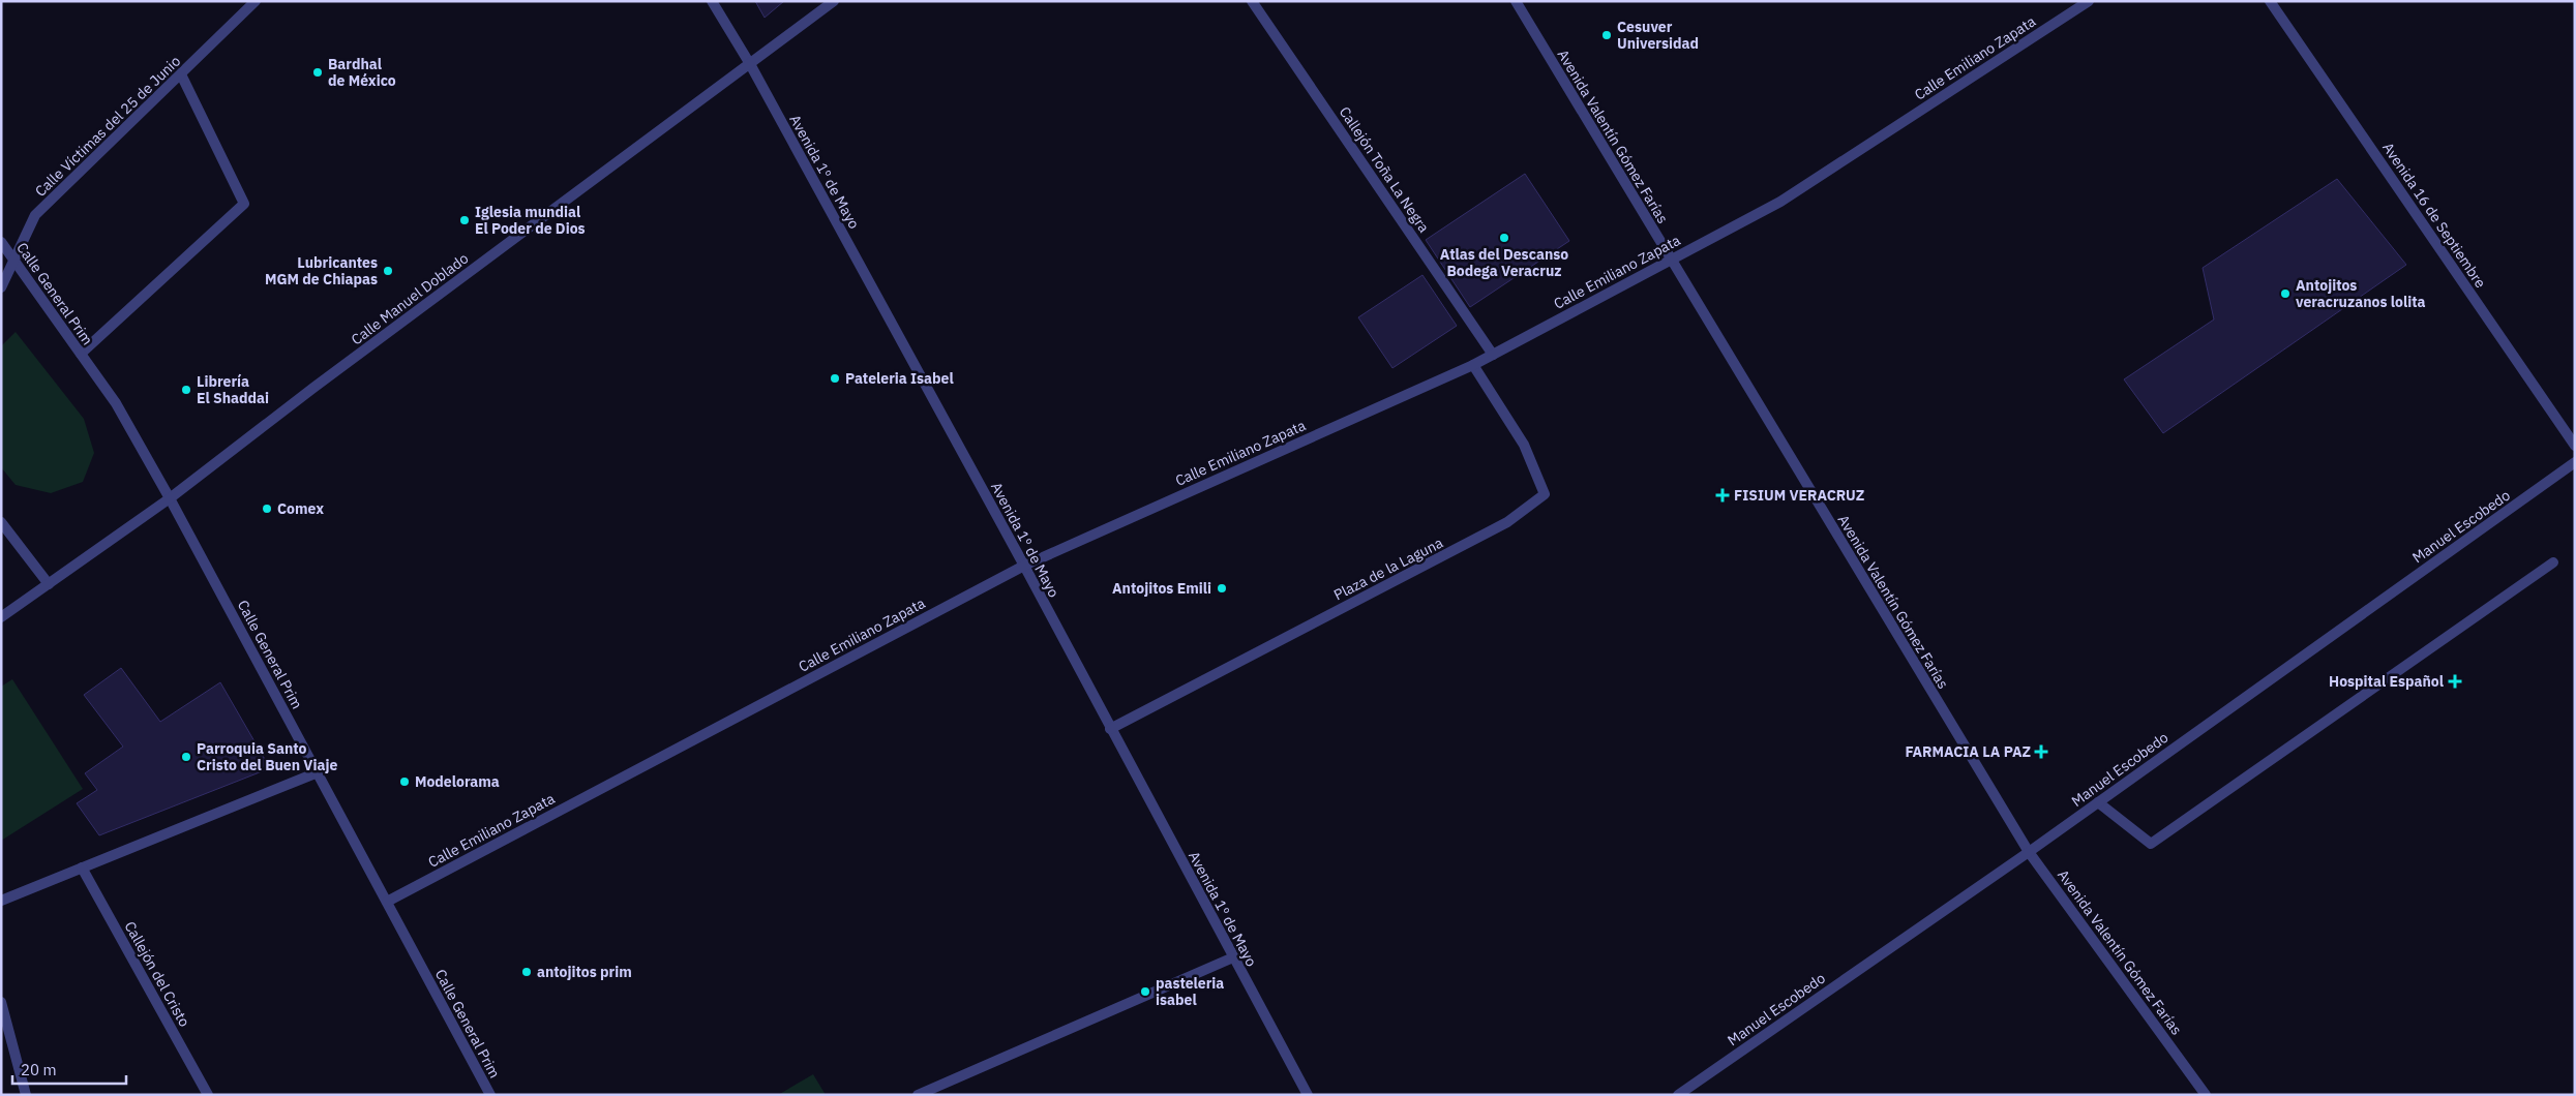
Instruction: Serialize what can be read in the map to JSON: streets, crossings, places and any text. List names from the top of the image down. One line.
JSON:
{"streets":{"street":["Calle Emiliano Zapata","Calle Víctimas del 25 de Junio","Avenida Valentín Gómez Farías","Callejón Toña La Negra","Avenida 1º de Mayo","Avenida 16 de Septiembre","Calle General Prim","Calle Manuel Doblado","Manuel Escobedo","Plaza de la Laguna","Callejón del Cristo"]},"crossings":[["Calle Emiliano Zapata","Avenida Valentín Gómez Farías"],["Calle Emiliano Zapata","Callejón Toña La Negra"],["Calle Emiliano Zapata","Avenida 1º de Mayo"],["Calle Emiliano Zapata","Calle General Prim"],["Calle Emiliano Zapata","Plaza de la Laguna"],["Calle Víctimas del 25 de Junio","Calle General Prim"],["Avenida Valentín Gómez Farías","Manuel Escobedo"],["Avenida 1º de Mayo","Calle Manuel Doblado"],["Avenida 1º de Mayo","Plaza de la Laguna"],["Calle General Prim","Calle Manuel Doblado"]],"places":{"other":["Cesuver Universidad","Bardhal de México","Iglesia mundial El Poder de Dios","Atlas del Descanso Bodega Veracruz","Lubricantes MGM de Chiapas","Antojitos veracruzanos lolita","Pateleria Isabel","Librería El Shaddai","Comex","Antojitos Emili","Parroquia Santo Cristo del Buen Viaje","Modelorama","antojitos prim","pasteleria isabel"],"health":["FISIUM VERACRUZ","Hospital Español","FARMACIA LA PAZ"]},"scale_bar":"20 m"}
